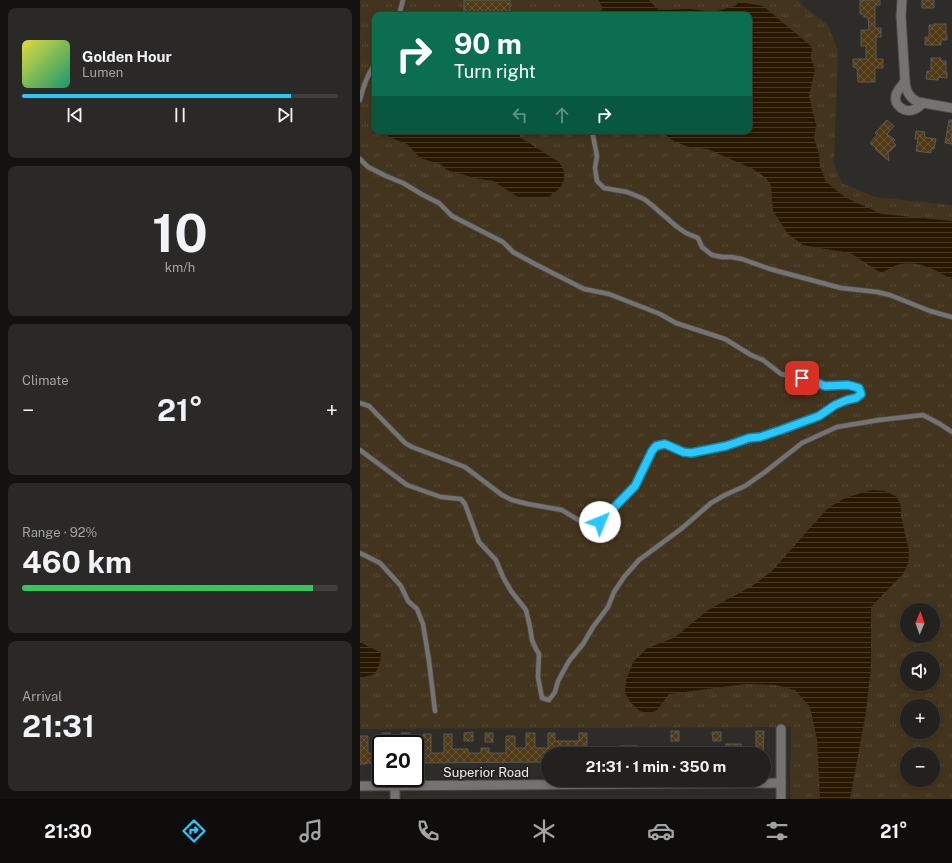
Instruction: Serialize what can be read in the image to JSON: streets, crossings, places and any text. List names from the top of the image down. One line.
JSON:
{"streets":{"street":["Superior Road"]},"north":"top","page":{"turn":["90 m","Turn right"],"song":["Golden Hour","Lumen"],"tile":[["10","km/h"],"Climate",["Range · 92%","460 km"],["Arrival","21:31"]],"heat":["−","21°","+"],"map_buttons":["+","−"],"limit":"20","trip":"21:31 · 1 min · 350 m","tabs":["21:30","21°"]}}
